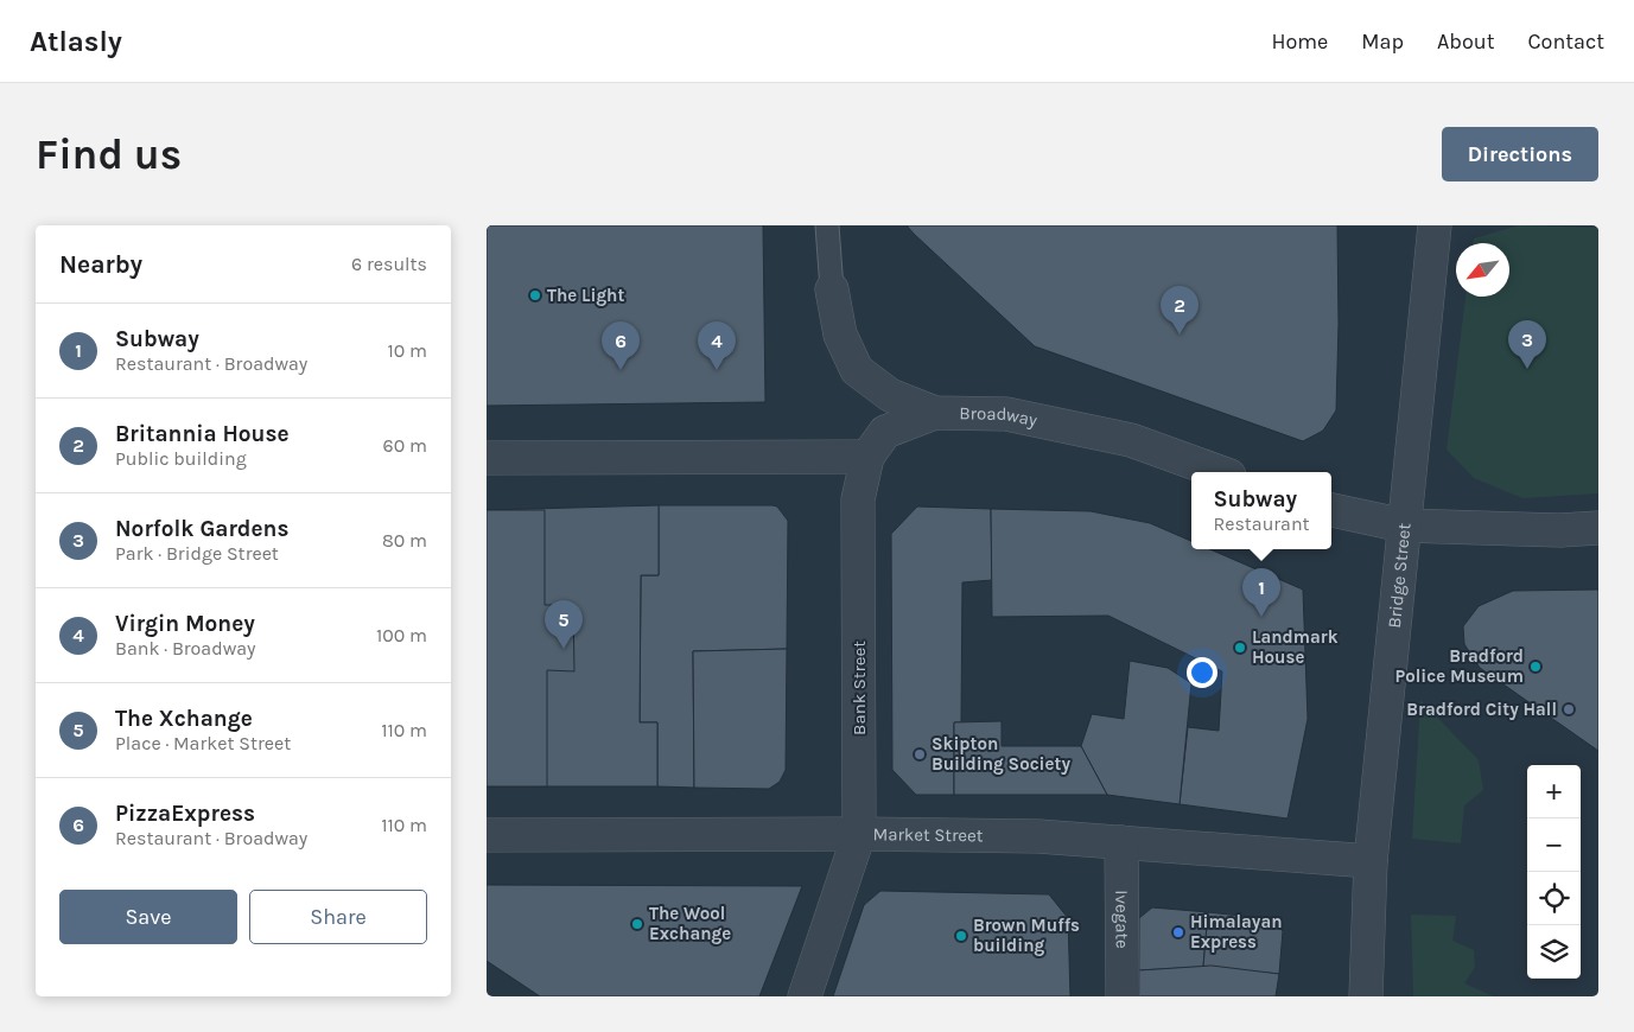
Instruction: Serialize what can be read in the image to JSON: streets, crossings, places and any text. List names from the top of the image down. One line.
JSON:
{"streets":{"street":["Broadway","Bridge Street","Bank Street","Market Street","Ivegate"]},"crossings":[["Broadway","Bank Street"],["Bridge Street","Market Street"],["Bank Street","Market Street"],["Market Street","Ivegate"]],"places":["The Light","Landmark House","Bradford Police Museum","Bradford City Hall","Skipton Building Society","The Wool Exchange","Himalayan Express","Brown Muffs building"],"north":"bottom left","page":{"header":"Atlasly","nav":["Home","Map","About","Contact"],"buttons":["Directions",["Save","Share"]],"title":"Find us","heading":["Nearby","6 results"],"pins":["2","3","4","6","1","5"],"list":[{"mark":"1","name":"Subway","note":"Restaurant · Broadway","value":"10 m"},{"mark":"2","name":"Britannia House","note":"Public building","value":"60 m"},{"mark":"3","name":"Norfolk Gardens","note":"Park · Bridge Street","value":"80 m"},{"mark":"4","name":"Virgin Money","note":"Bank · Broadway","value":"100 m"},{"mark":"5","name":"The Xchange","note":"Place · Market Street","value":"110 m"},{"mark":"6","name":"PizzaExpress","note":"Restaurant · Broadway","value":"110 m"}],"popup":["Subway","Restaurant"],"map_buttons":["+","−"]}}
